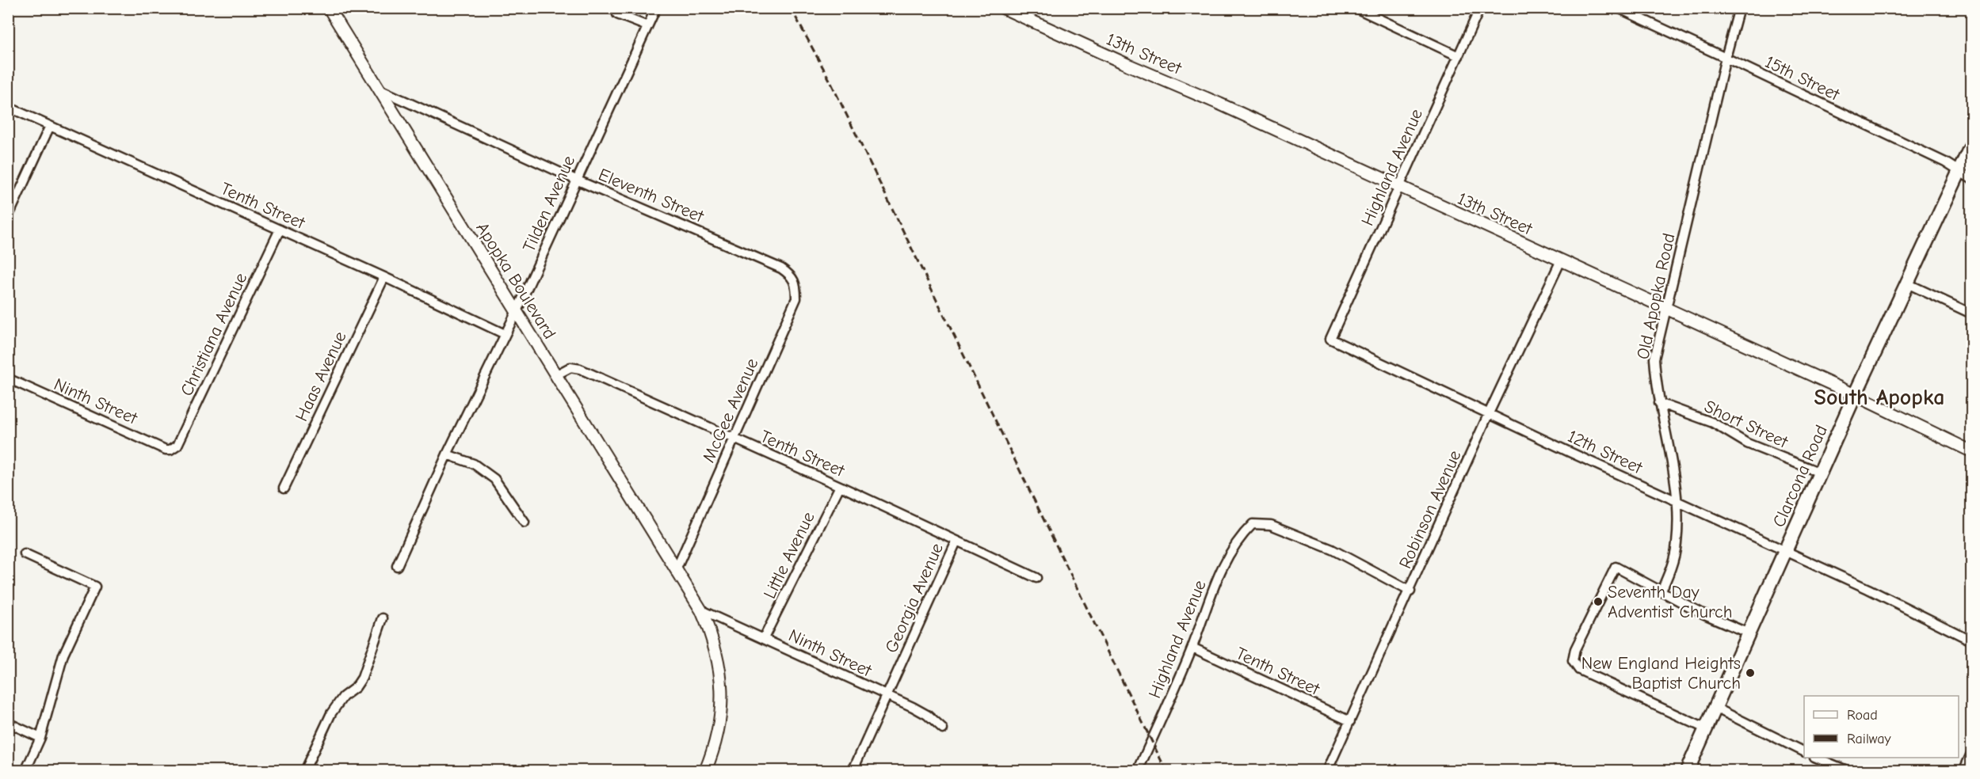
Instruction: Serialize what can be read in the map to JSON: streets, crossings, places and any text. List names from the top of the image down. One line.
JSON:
{"streets":{"main road":["Clarcona Road"],"street":["13th Street","15th Street","Highland Avenue","Eleventh Street","Tilden Avenue","Tenth Street","Apopka Boulevard","Old Apopka Road","Christiana Avenue","Haas Avenue","Ninth Street","McGee Avenue","Short Street","12th Street","Robinson Avenue","Little Avenue","Georgia Avenue"]},"crossings":[["13th Street","Highland Avenue"],["13th Street","Old Apopka Road"],["13th Street","Clarcona Road"],["13th Street","Robinson Avenue"],["15th Street","Old Apopka Road"],["15th Street","Clarcona Road"],["Highland Avenue","Tenth Street"],["Highland Avenue","12th Street"],["Highland Avenue","Robinson Avenue"],["Eleventh Street","Tilden Avenue"],["Eleventh Street","Apopka Boulevard"],["Eleventh Street","McGee Avenue"],["Tilden Avenue","Tenth Street"],["Tilden Avenue","Apopka Boulevard"],["Tenth Street","Apopka Boulevard"],["Tenth Street","Christiana Avenue"],["Tenth Street","Haas Avenue"],["Tenth Street","McGee Avenue"],["Tenth Street","Robinson Avenue"],["Tenth Street","Little Avenue"],["Tenth Street","Georgia Avenue"],["Apopka Boulevard","Ninth Street"],["Apopka Boulevard","McGee Avenue"],["Old Apopka Road","Short Street"],["Old Apopka Road","12th Street"],["Christiana Avenue","Ninth Street"],["Ninth Street","Little Avenue"],["Ninth Street","Georgia Avenue"],["Short Street","Clarcona Road"],["12th Street","Clarcona Road"],["12th Street","Robinson Avenue"]],"districts":["South Apopka"],"places":["Seventh Day Adventist Church","New England Heights Baptist Church"],"legend":["Road","Railway"]}
